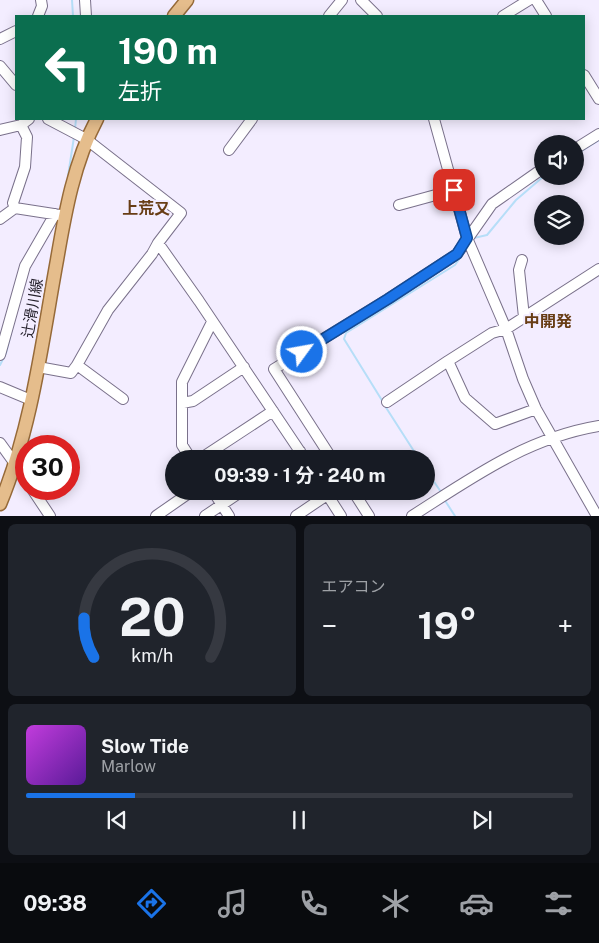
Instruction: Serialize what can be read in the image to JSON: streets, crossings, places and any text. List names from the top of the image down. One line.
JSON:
{"streets":{"main road":["辻滑川線"]},"districts":["上荒又","中開発"],"page":{"turn":["190 m","左折"],"limit":"30","trip":"09:39 · 1 分 · 240 m","tile":"エアコン","heat":["−","19°","+"],"song":["Slow Tide","Marlow"],"tabs":"09:38","gauge":["20","km/h"]}}
